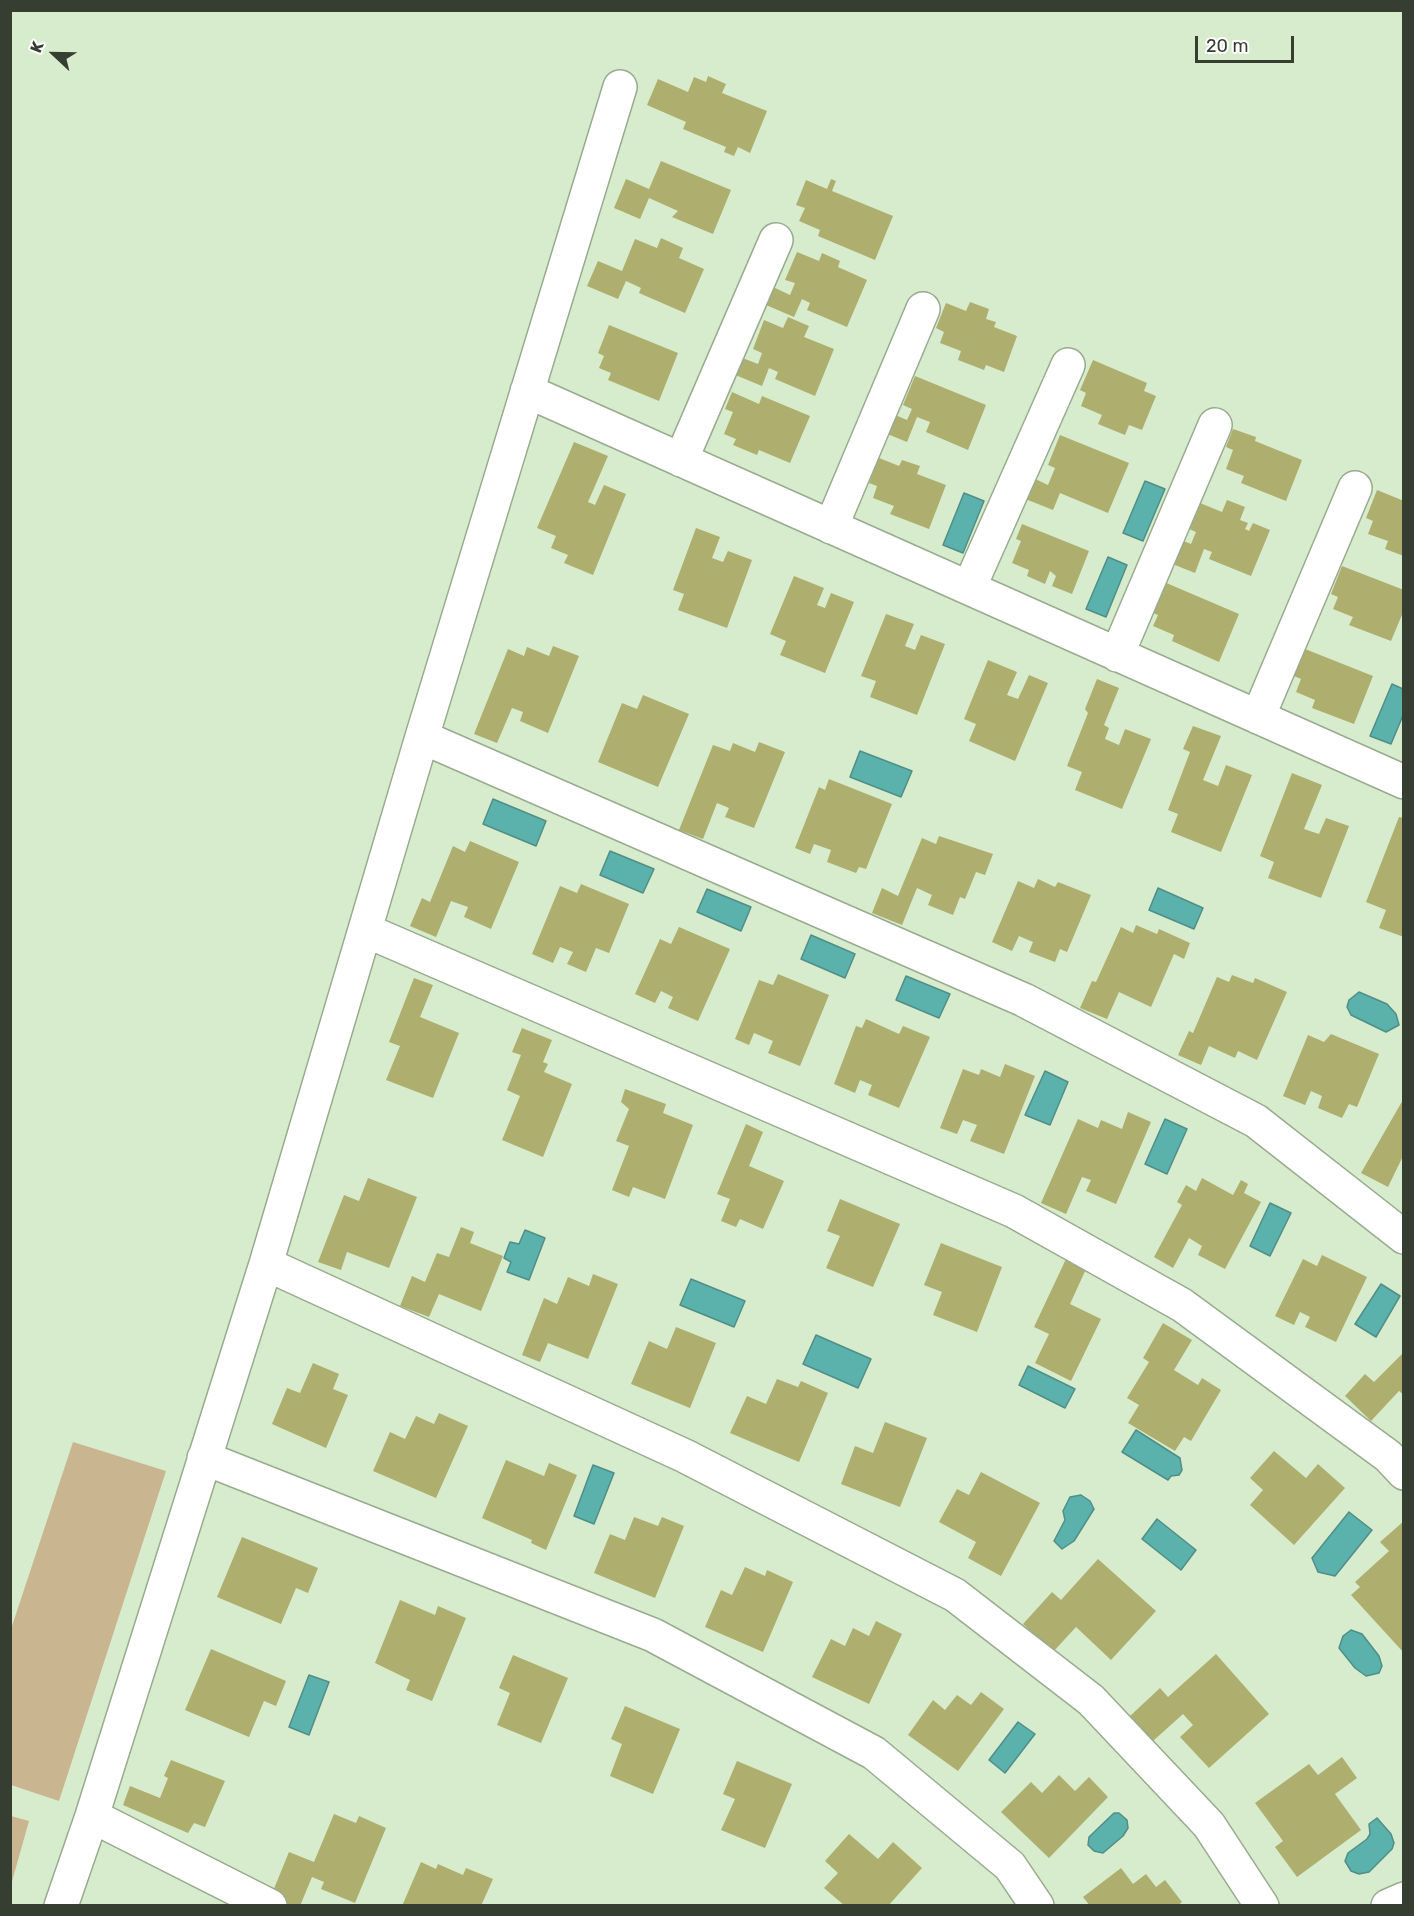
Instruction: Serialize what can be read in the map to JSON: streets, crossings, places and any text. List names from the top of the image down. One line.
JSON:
{"scale_bar":"20 m","north":"left"}
